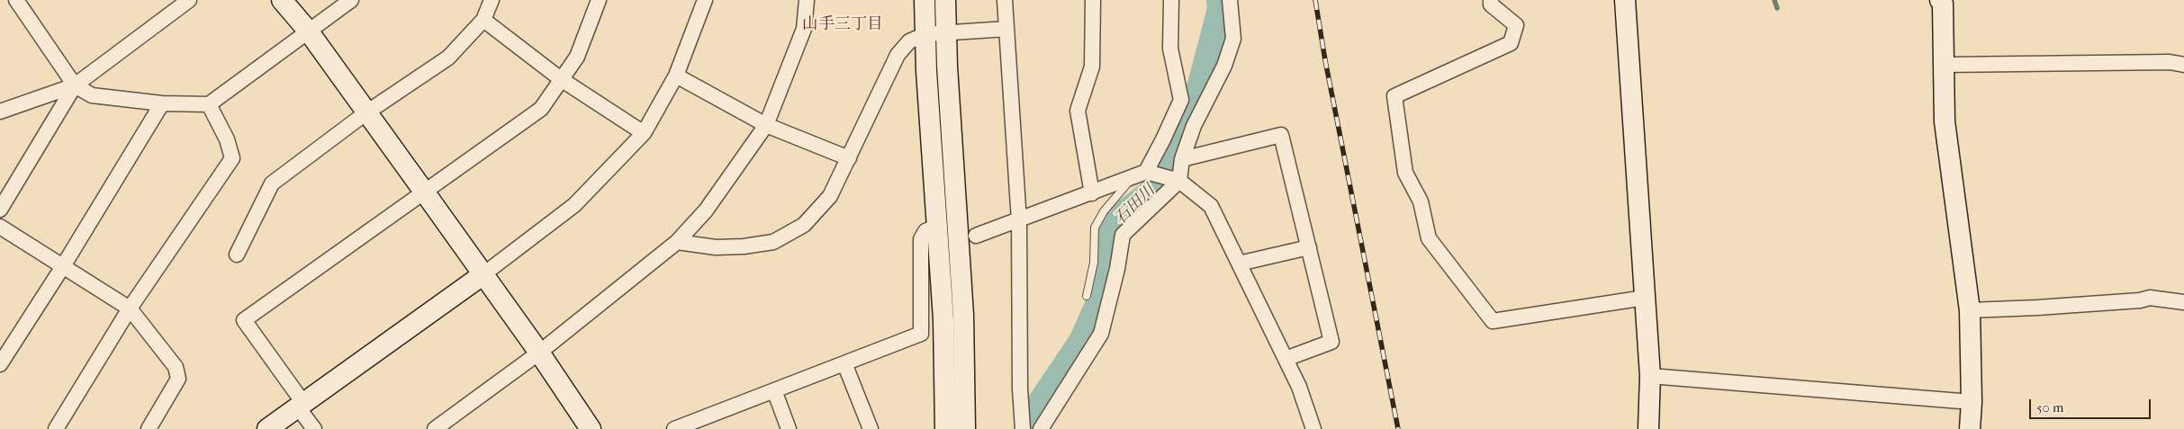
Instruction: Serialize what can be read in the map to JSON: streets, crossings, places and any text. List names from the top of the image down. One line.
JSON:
{"districts":["山手三丁目"],"water":["石田川"],"scale_bar":"50 m"}
